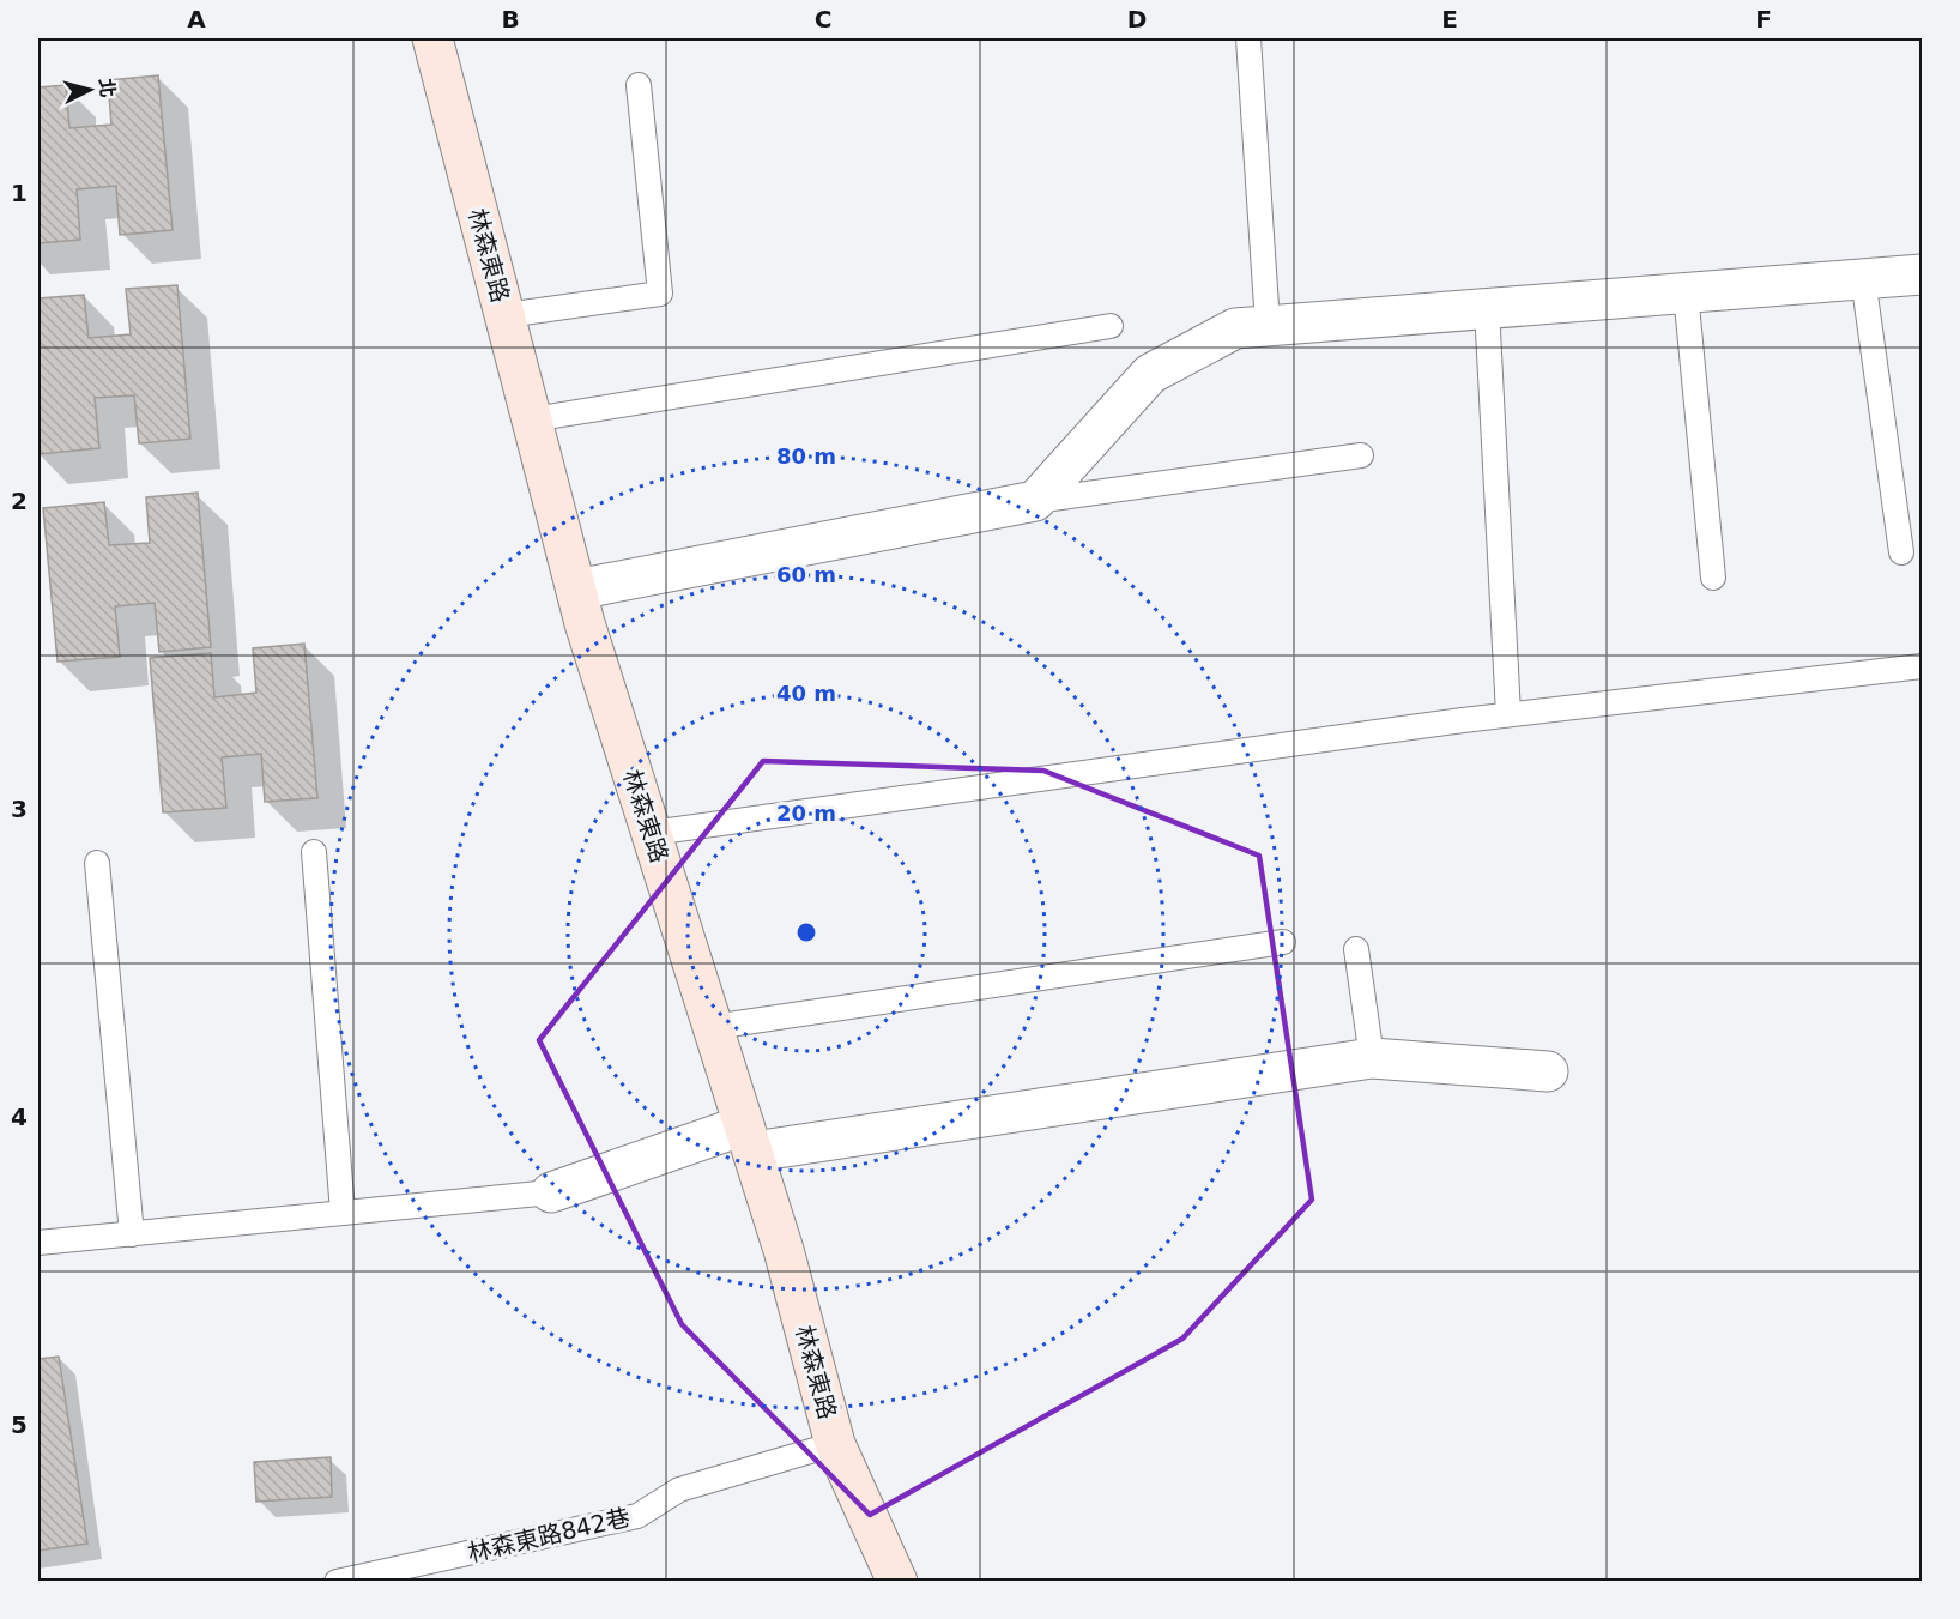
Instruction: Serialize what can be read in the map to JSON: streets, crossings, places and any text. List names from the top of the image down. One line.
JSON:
{"streets":{"main road":["林森東路"],"lane":["林森東路842巷"]},"crossings":[["林森東路","林森東路842巷"]],"north":"right","grid":{"columns":["A","B","C","D","E","F"],"rows":["1","2","3","4","5"]},"rings":["80 m","60 m","40 m","20 m"]}
